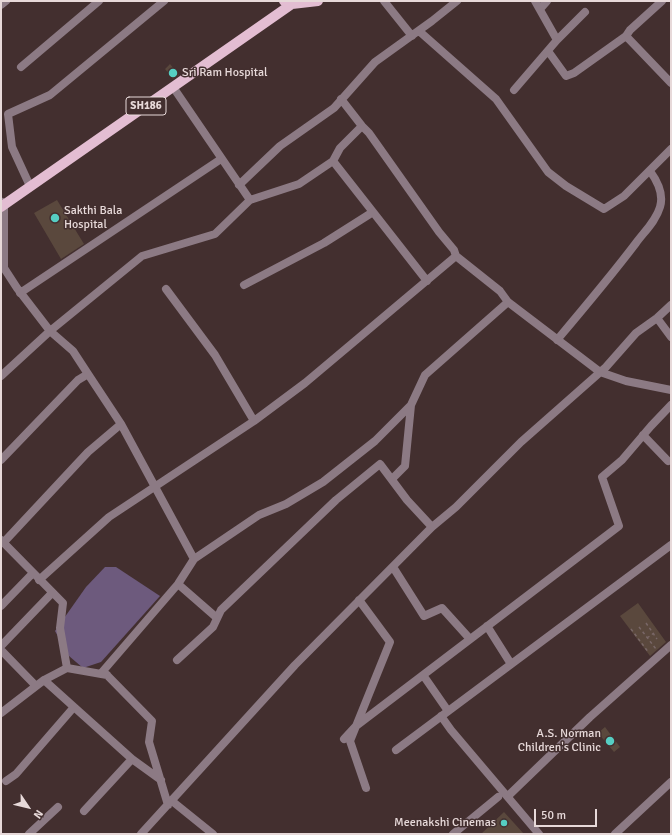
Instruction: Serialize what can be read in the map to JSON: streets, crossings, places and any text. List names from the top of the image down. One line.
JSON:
{"streets":{"main road":["SH186"]},"places":["Sri Ram Hospital","Sakthi Bala Hospital","A.S. Norman Children's Clinic","Meenakshi Cinemas"],"scale_bar":"50 m","north":"bottom right"}
